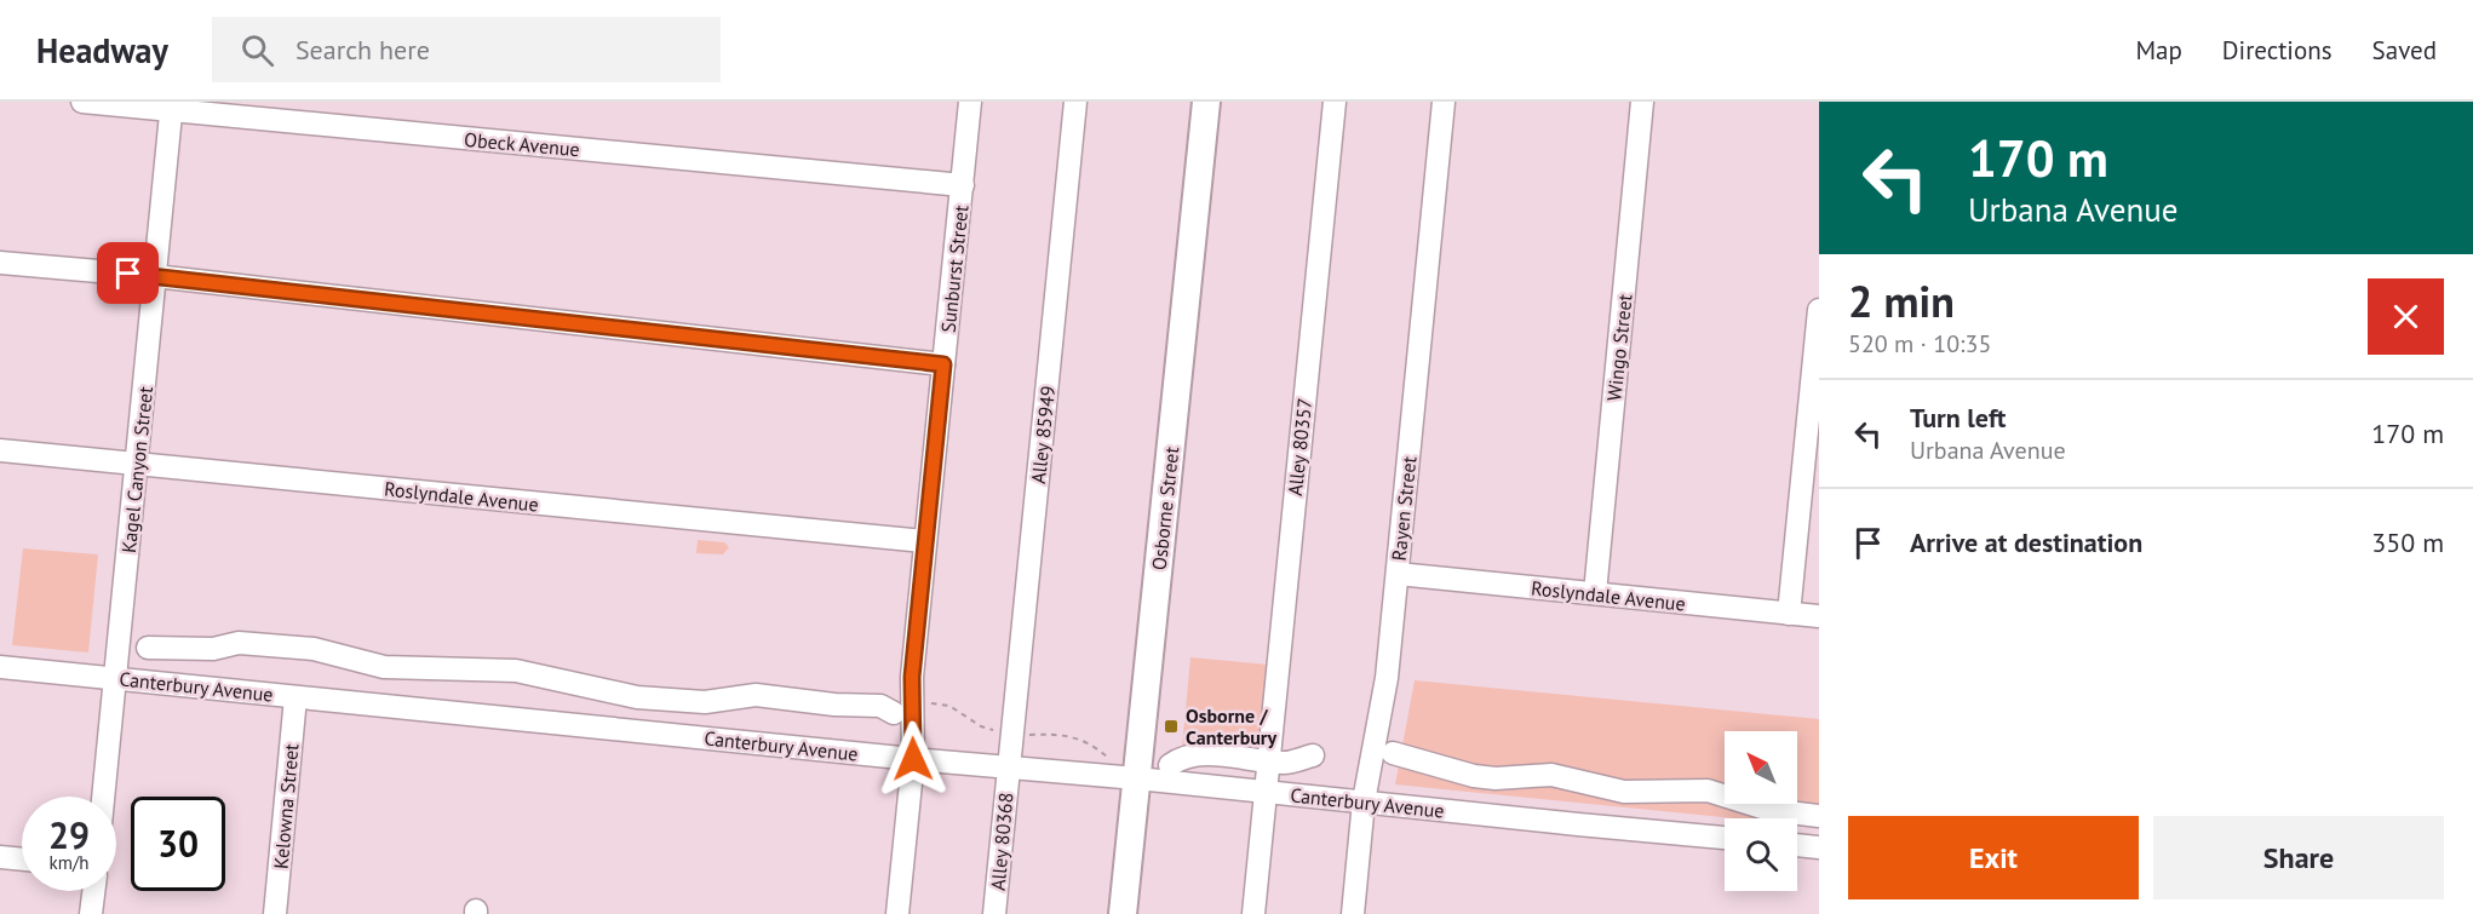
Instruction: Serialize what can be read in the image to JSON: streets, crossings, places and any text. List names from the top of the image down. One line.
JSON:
{"streets":{"main road":["Osborne Street"],"street":["Obeck Avenue","Sunburst Street","Wingo Street","Alley 85949","Alley 80357","Kagel Canyon Street","Roslyndale Avenue","Rayen Street","Canterbury Avenue","Kelowna Street","Alley 80368"]},"crossings":[["Obeck Avenue","Sunburst Street"],["Obeck Avenue","Kagel Canyon Street"],["Sunburst Street","Roslyndale Avenue"],["Sunburst Street","Canterbury Avenue"],["Wingo Street","Roslyndale Avenue"],["Alley 85949","Canterbury Avenue"],["Alley 85949","Alley 80368"],["Alley 80357","Canterbury Avenue"],["Kagel Canyon Street","Roslyndale Avenue"],["Kagel Canyon Street","Canterbury Avenue"],["Roslyndale Avenue","Rayen Street"],["Osborne Street","Canterbury Avenue"],["Rayen Street","Canterbury Avenue"],["Canterbury Avenue","Kelowna Street"],["Canterbury Avenue","Alley 80368"]],"places":{"transit":["Osborne / Canterbury"]},"north":"top left","page":{"header":"Headway","search":"Search here","nav":["Map","Directions","Saved"],"turn":["170 m","Urbana Avenue"],"heading":["2 min","520 m · 10:35"],"list":[{"name":"Turn left","note":"Urbana Avenue","value":"170 m"},{"name":"Arrive at destination","value":"350 m"}],"speed":"29 km/h","limit":"30","buttons":["Exit","Share"]}}
